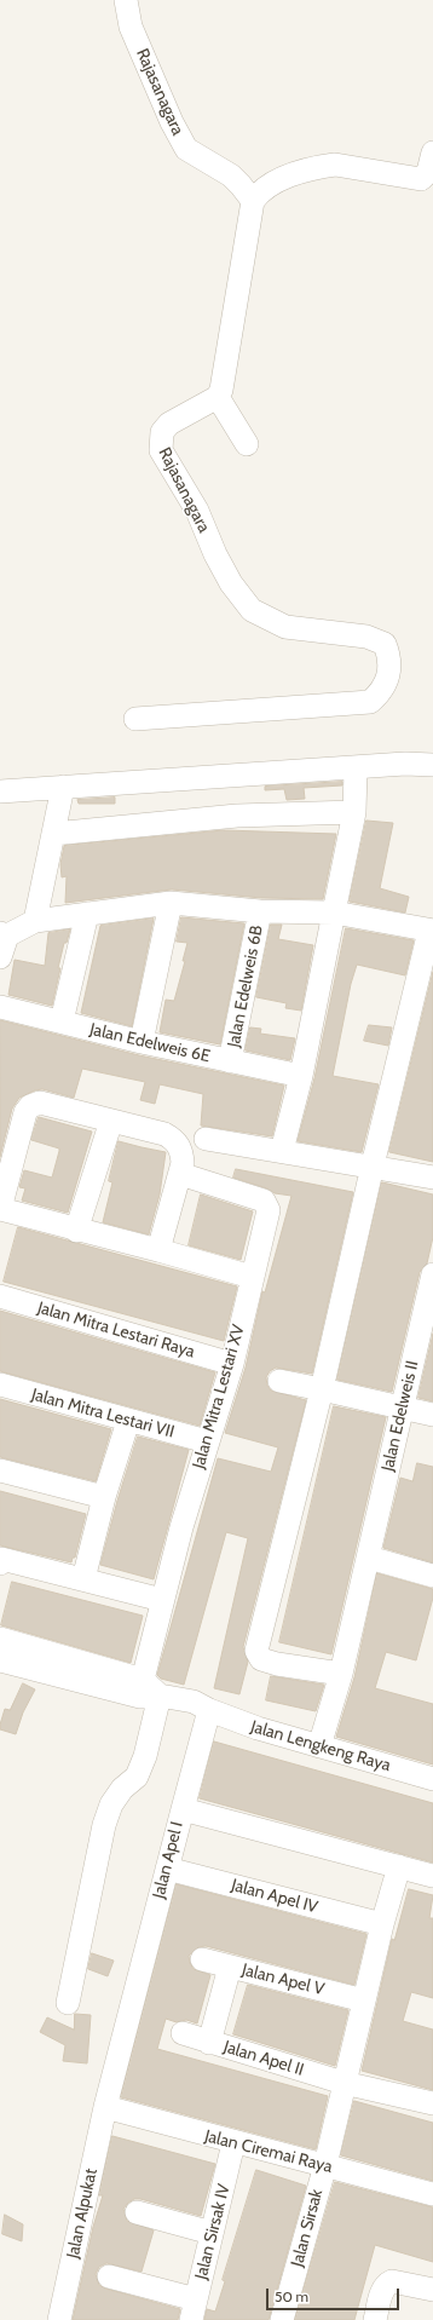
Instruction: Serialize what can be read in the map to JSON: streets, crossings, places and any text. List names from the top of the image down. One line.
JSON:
{"streets":{"street":["Rajasanagara","Jalan Edelweis 6B","Jalan Edelweis 6E","Jalan Mitra Lestari Raya","Jalan Mitra Lestari XV","Jalan Mitra Lestari VII","Jalan Edelweis II","Jalan Lengkeng Raya","Jalan Apel I","Jalan Apel IV","Jalan Apel V","Jalan Apel II","Jalan Ciremai Raya","Jalan Alpukat","Jalan Sirsak","Jalan Sirsak IV"]},"crossings":[["Jalan Edelweis 6B","Jalan Edelweis 6E"],["Jalan Mitra Lestari Raya","Jalan Mitra Lestari XV"],["Jalan Mitra Lestari XV","Jalan Mitra Lestari VII"],["Jalan Edelweis II","Jalan Lengkeng Raya"],["Jalan Apel I","Jalan Apel IV"],["Jalan Apel I","Jalan Ciremai Raya"],["Jalan Apel I","Jalan Alpukat"],["Jalan Apel I","Jalan Sirsak"],["Jalan Apel IV","Jalan Sirsak"],["Jalan Apel V","Jalan Sirsak"],["Jalan Apel II","Jalan Sirsak"],["Jalan Ciremai Raya","Jalan Alpukat"],["Jalan Ciremai Raya","Jalan Sirsak"],["Jalan Ciremai Raya","Jalan Sirsak IV"]],"scale_bar":"50 m"}
